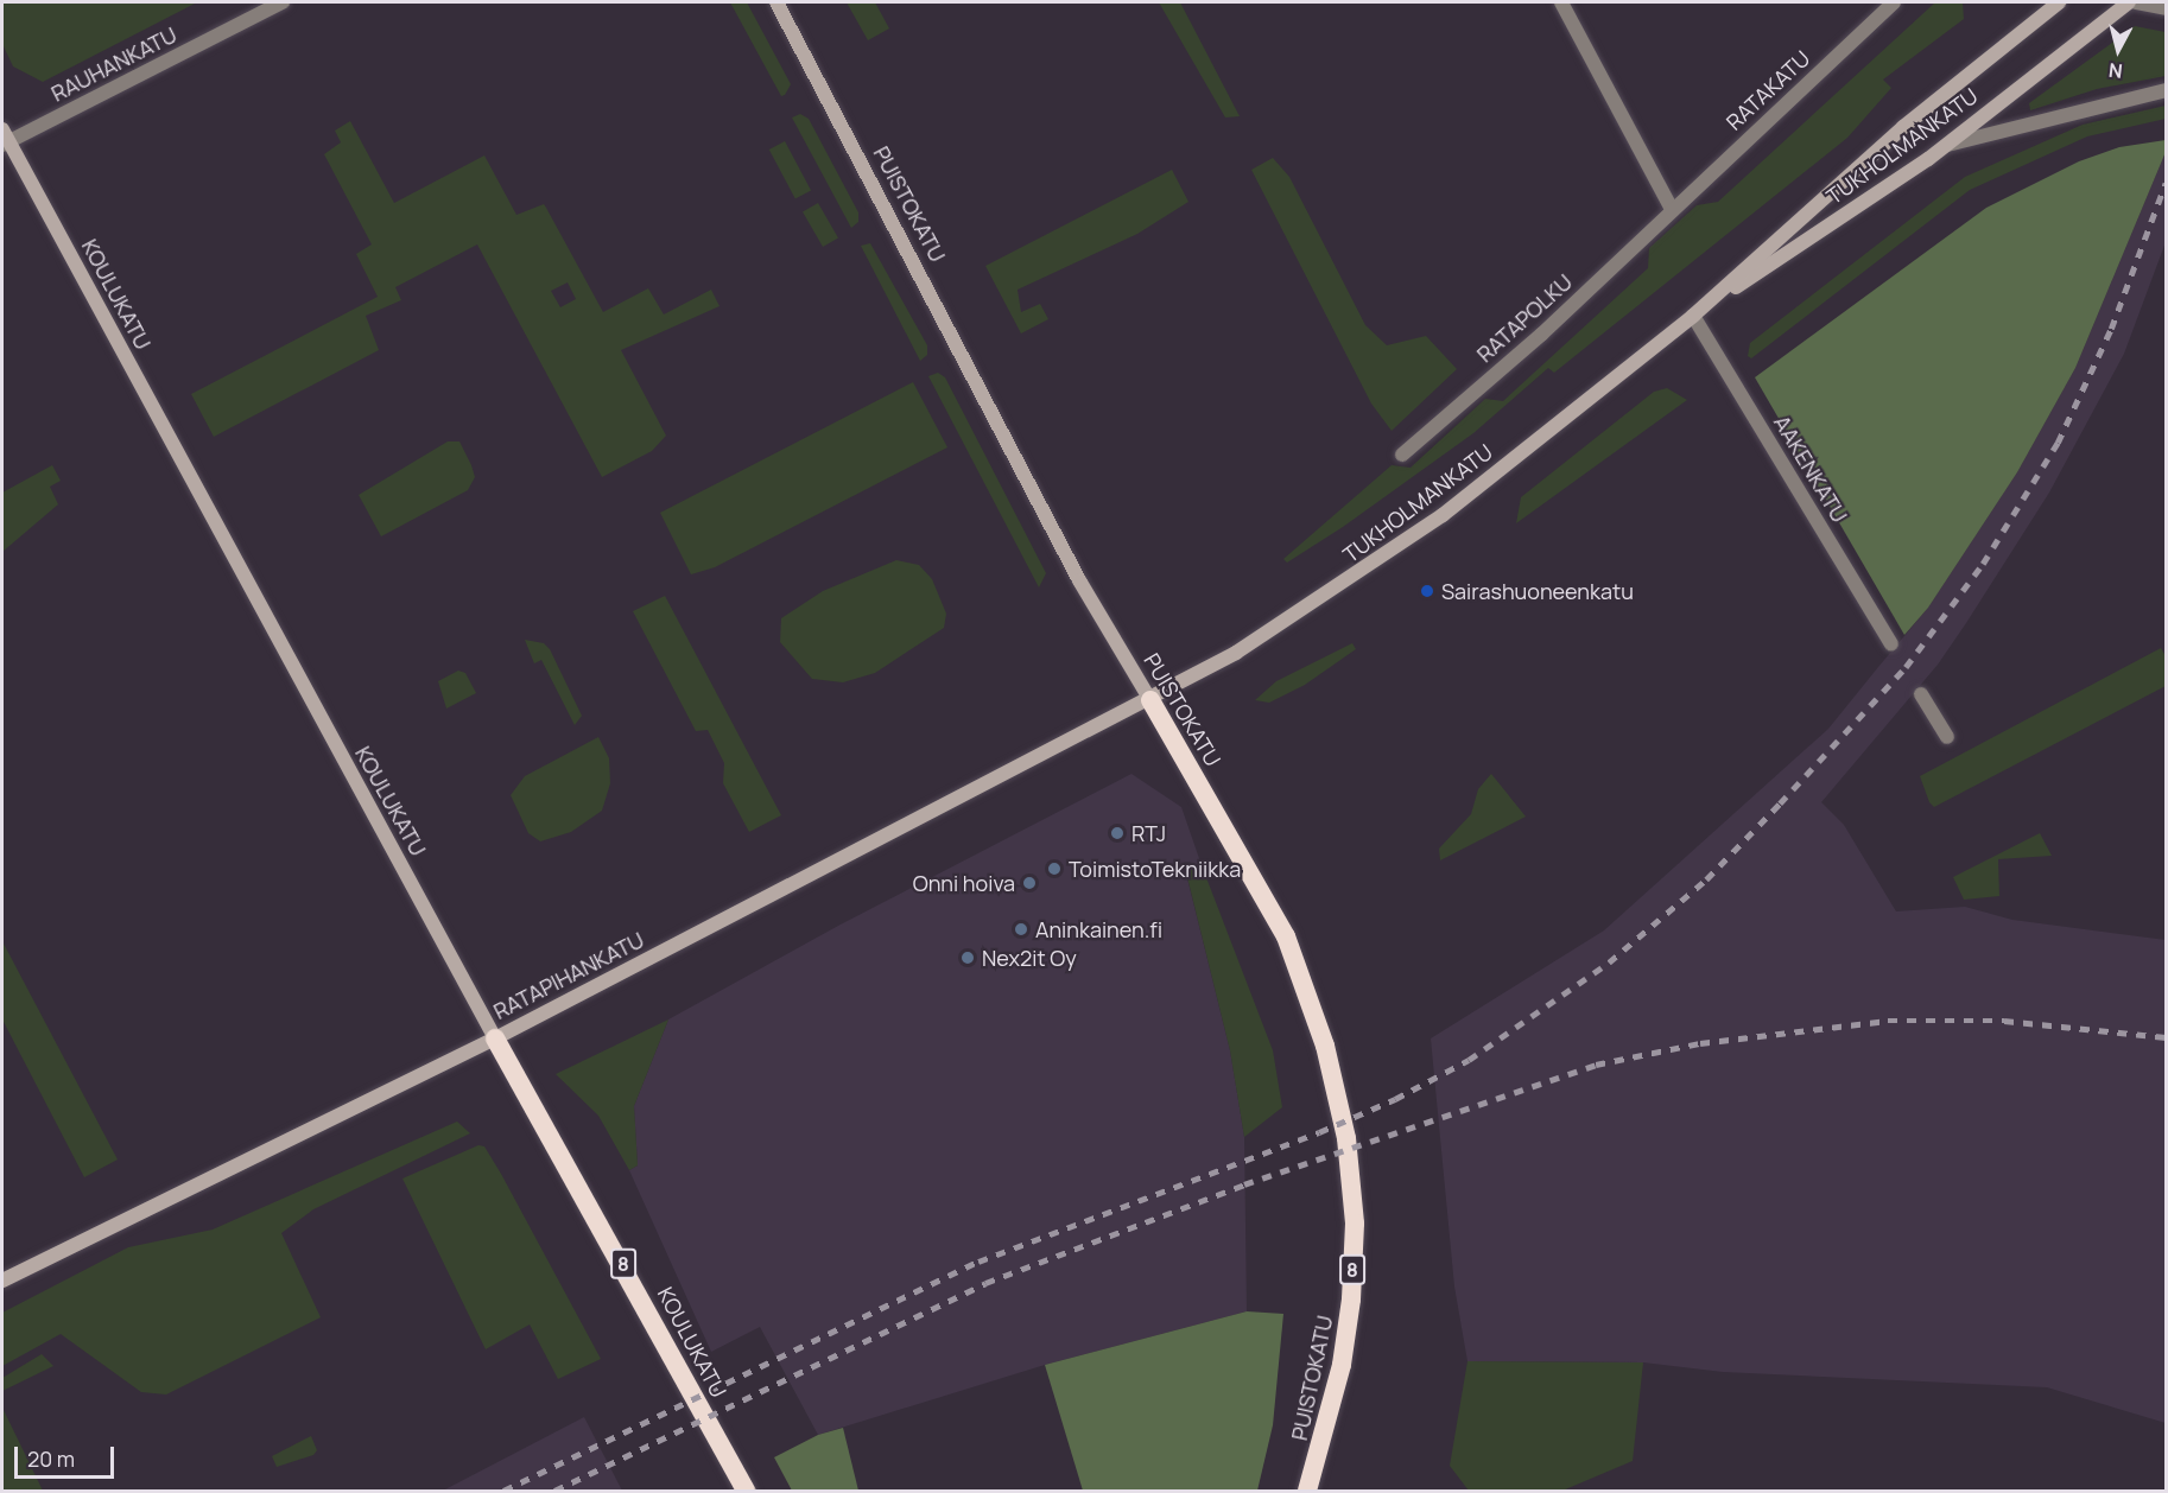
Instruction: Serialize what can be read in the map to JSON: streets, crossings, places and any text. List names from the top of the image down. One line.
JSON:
{"streets":{"highway":["PUISTOKATU","KOULUKATU","8"],"main road":["TUKHOLMANKATU","RATAPIHANKATU"],"street":["RAUHANKATU","RATAKATU","RATAPOLKU","AAKENKATU"]},"crossings":[["RAUHANKATU","KOULUKATU"],["RATAKATU","RATAPOLKU"],["TUKHOLMANKATU","PUISTOKATU"],["TUKHOLMANKATU","AAKENKATU"],["TUKHOLMANKATU","RATAPIHANKATU"],["PUISTOKATU","RATAPIHANKATU"],["KOULUKATU","RATAPIHANKATU"]],"places":["Sairashuoneenkatu","RTJ","ToimistoTekniikka","Onni hoiva","Aninkainen.fi","Nex2it Oy"],"scale_bar":"20 m","north":"bottom"}
